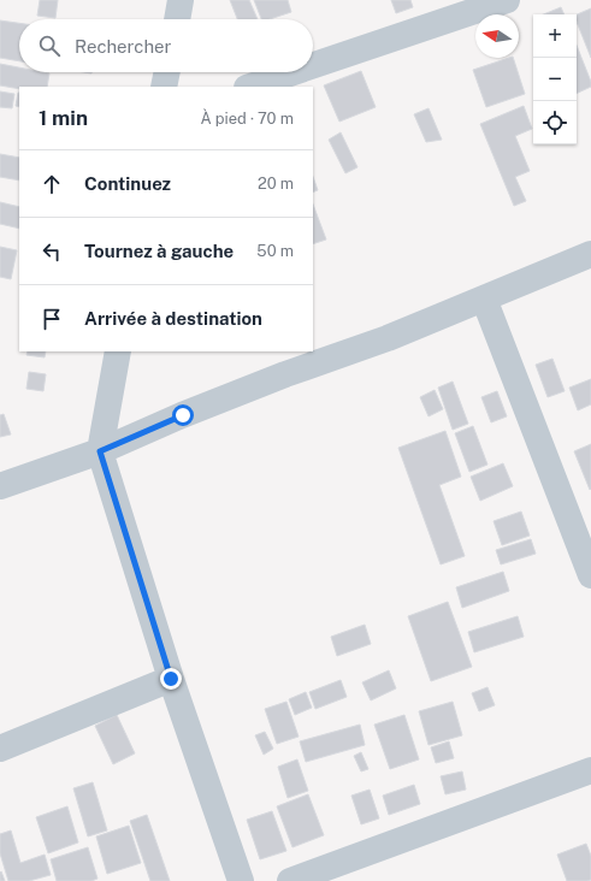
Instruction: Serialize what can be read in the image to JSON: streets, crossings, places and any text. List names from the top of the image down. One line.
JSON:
{"north":"left","page":{"map_buttons":["+","−"],"search":"Rechercher","heading":["1 min","À pied · 70 m"],"list":[["Continuez","20 m"],["Tournez à gauche","50 m"],"Arrivée à destination"]}}
